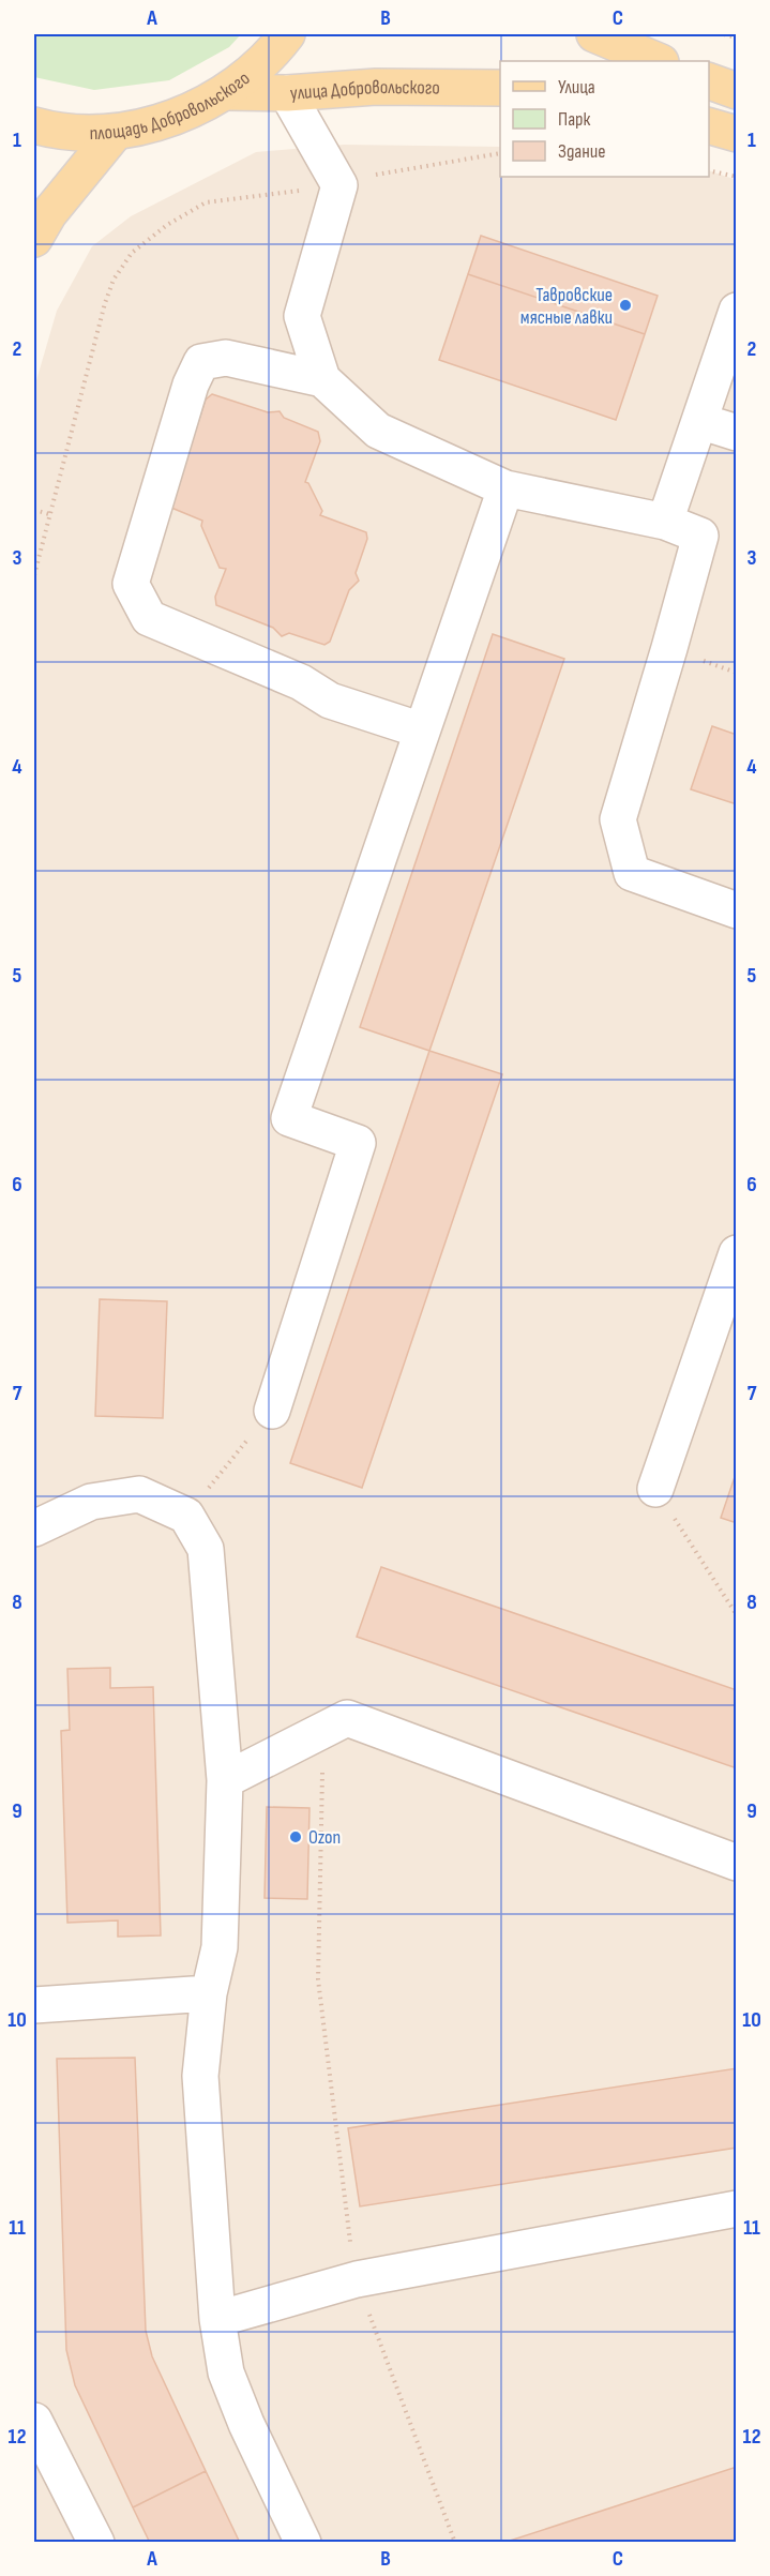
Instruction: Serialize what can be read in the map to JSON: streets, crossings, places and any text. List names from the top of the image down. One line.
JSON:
{"streets":{"main road":["улица Добровольского","площадь Добровольского"]},"crossings":[["улица Добровольского","площадь Добровольского"]],"places":["Тавровские мясные лавки","Ozon"],"legend":["Улица","Парк","Здание"],"grid":{"columns":["A","B","C"],"rows":["1","2","3","4","5","6","7","8","9","10","11","12"]}}
